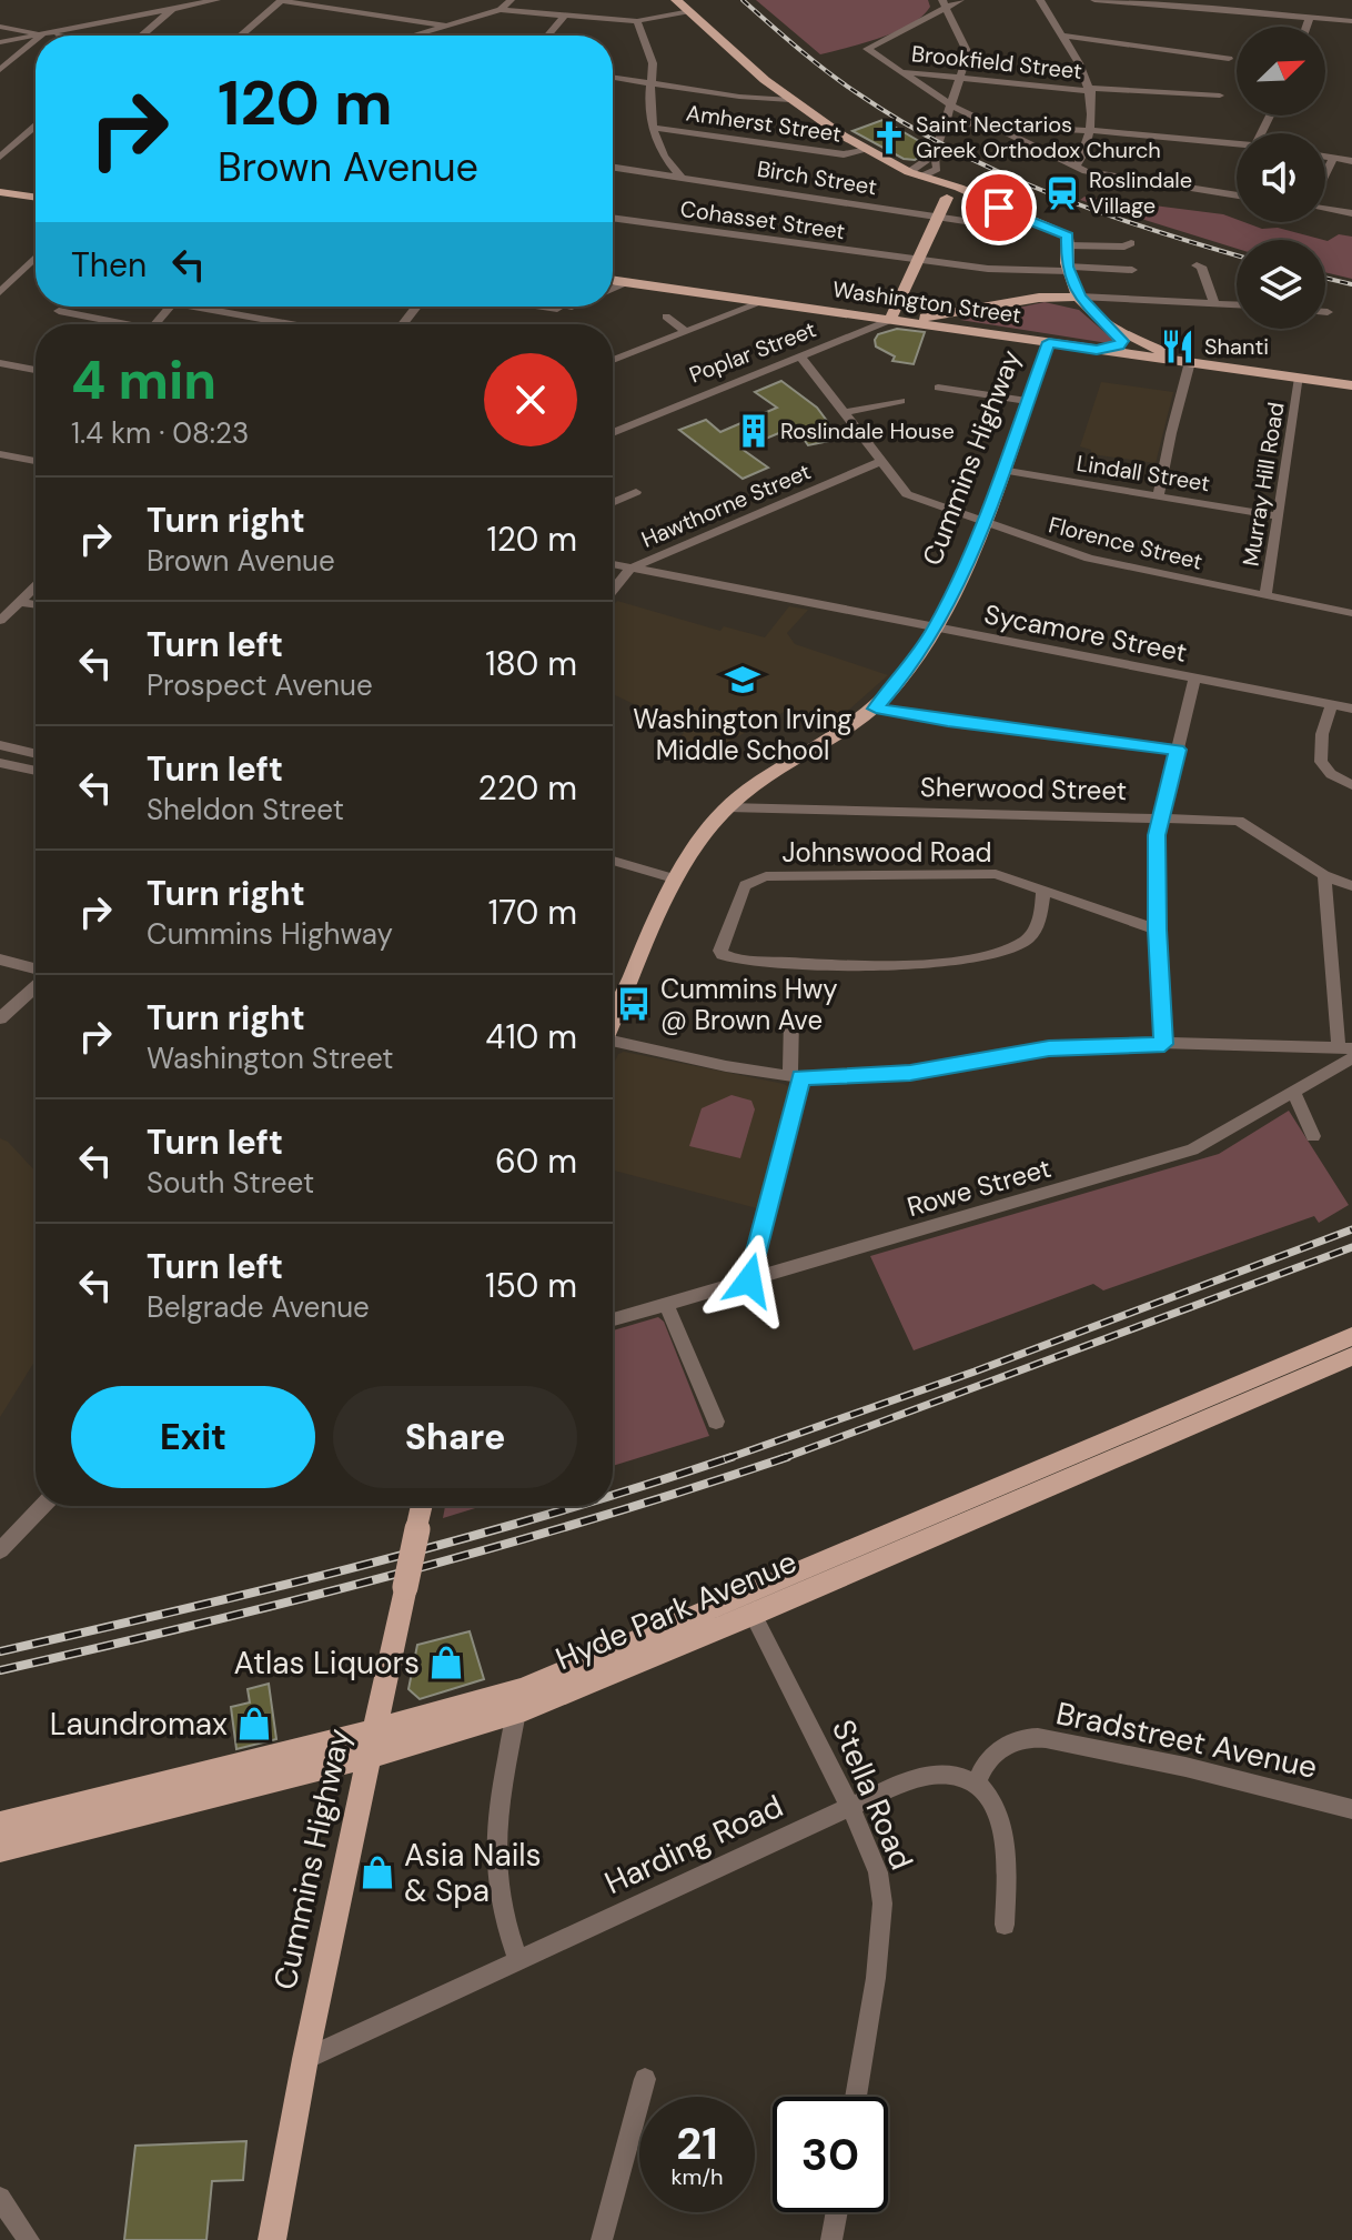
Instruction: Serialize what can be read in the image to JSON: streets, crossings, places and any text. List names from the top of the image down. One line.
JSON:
{"streets":{"main road":["Washington Street","Poplar Street","Cummins Highway","Hyde Park Avenue"],"street":["Brookfield Street","Amherst Street","Birch Street","Cohasset Street","Lindall Street","Murray Hill Road","Hawthorne Street","Florence Street","Sycamore Street","Sherwood Street","Johnswood Road","Rowe Street","Bradstreet Avenue","Stella Road","Harding Road"]},"crossings":[["Washington Street","Poplar Street"],["Washington Street","Cummins Highway"],["Washington Street","Murray Hill Road"],["Poplar Street","Florence Street"],["Cummins Highway","Lindall Street"],["Cummins Highway","Florence Street"],["Cummins Highway","Sycamore Street"],["Cummins Highway","Sherwood Street"],["Cummins Highway","Hyde Park Avenue"],["Cummins Highway","Harding Road"],["Lindall Street","Murray Hill Road"],["Murray Hill Road","Florence Street"],["Hawthorne Street","Florence Street"],["Hawthorne Street","Sycamore Street"],["Hyde Park Avenue","Stella Road"],["Bradstreet Avenue","Harding Road"],["Stella Road","Harding Road"]],"places":{"church":["Saint Nectarios Greek Orthodox Church"],"station":["Roslindale Village"],"restaurant":["Shanti"],"building":["Roslindale House"],"school or university":["Washington Irving Middle School"],"bus stop":["Cummins Hwy @ Brown Ave"],"shop":["Atlas Liquors","Laundromax","Asia Nails & Spa"]},"north":"top right","page":{"turn":["120 m","Brown Avenue"],"then":"Then","heading":["4 min","1.4 km · 08:23"],"list":[{"name":"Turn right","note":"Brown Avenue","value":"120 m"},{"name":"Turn left","note":"Prospect Avenue","value":"180 m"},{"name":"Turn left","note":"Sheldon Street","value":"220 m"},{"name":"Turn right","note":"Cummins Highway","value":"170 m"},{"name":"Turn right","note":"Washington Street","value":"410 m"},{"name":"Turn left","note":"South Street","value":"60 m"},{"name":"Turn left","note":"Belgrade Avenue","value":"150 m"}],"buttons":["Exit","Share"],"speed":"21 km/h","limit":"30"}}
